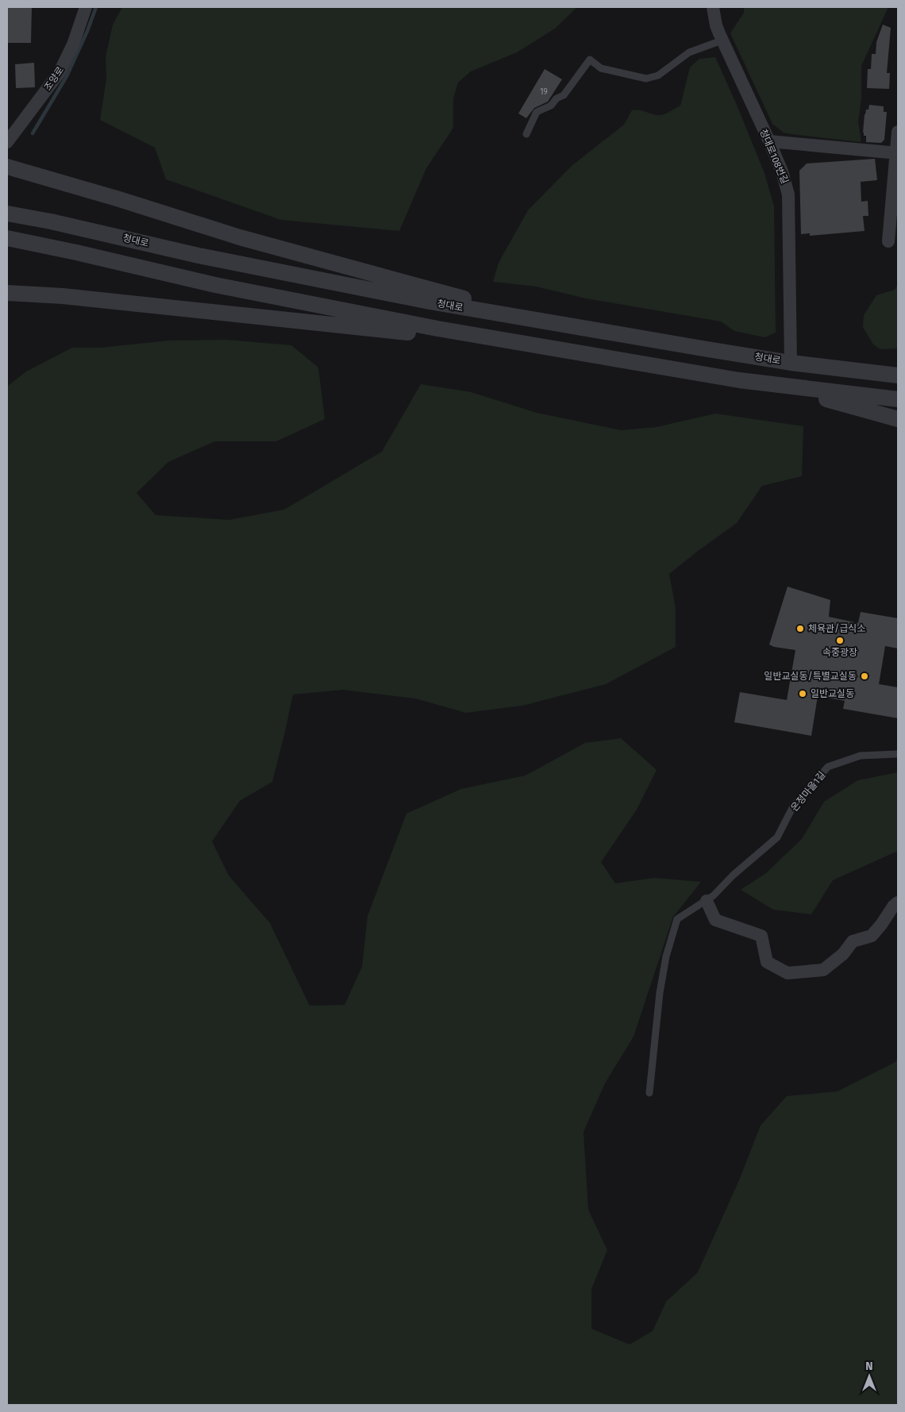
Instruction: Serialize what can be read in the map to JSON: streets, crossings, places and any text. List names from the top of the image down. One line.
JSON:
{"streets":{"street":["조양로","청대로108번길","청대로"],"lane":["온정마을1길"]},"crossings":[["청대로108번길","청대로"]],"places":["체육관/급식소","속중광장","일반교실동/특별교실동","일반교실동"],"house_numbers":["19"],"north":"top"}
